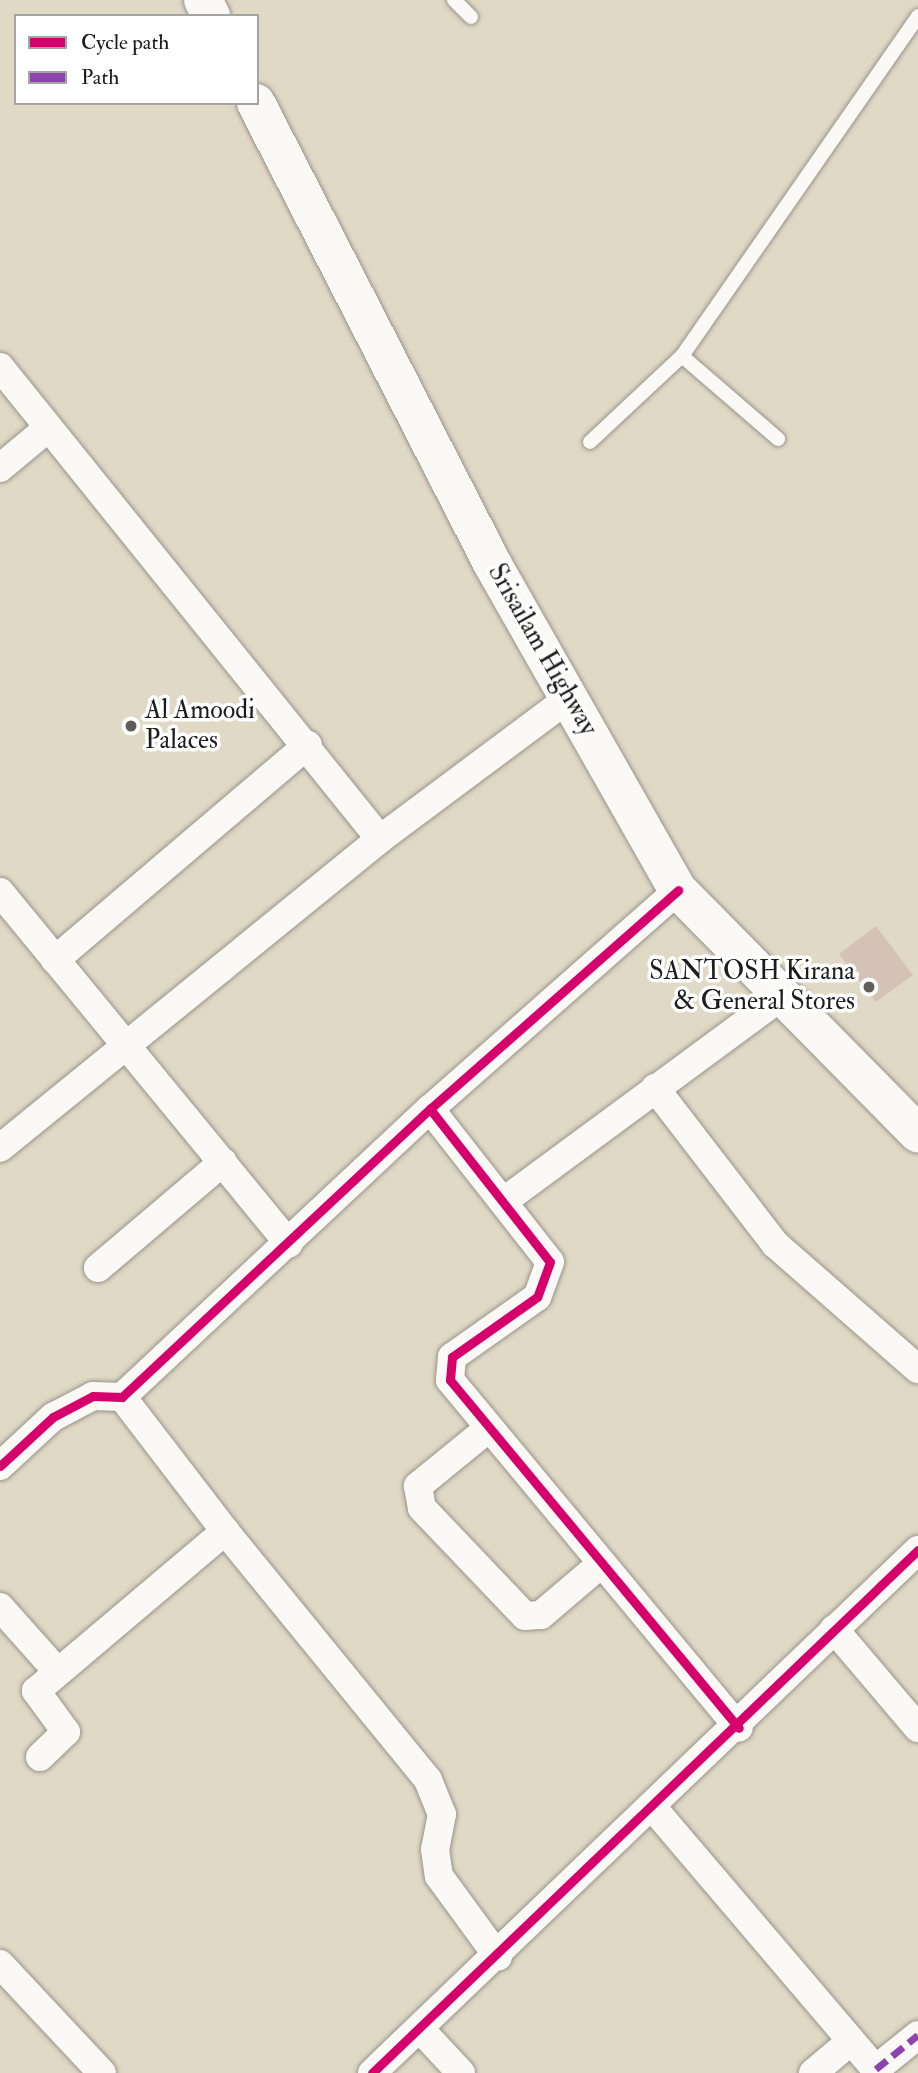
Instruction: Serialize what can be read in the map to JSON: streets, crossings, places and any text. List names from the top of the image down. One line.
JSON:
{"streets":{"highway":["Srisailam Highway"]},"places":["Al Amoodi Palaces","SANTOSH Kirana & General Stores"],"legend":["Cycle path","Path"]}
